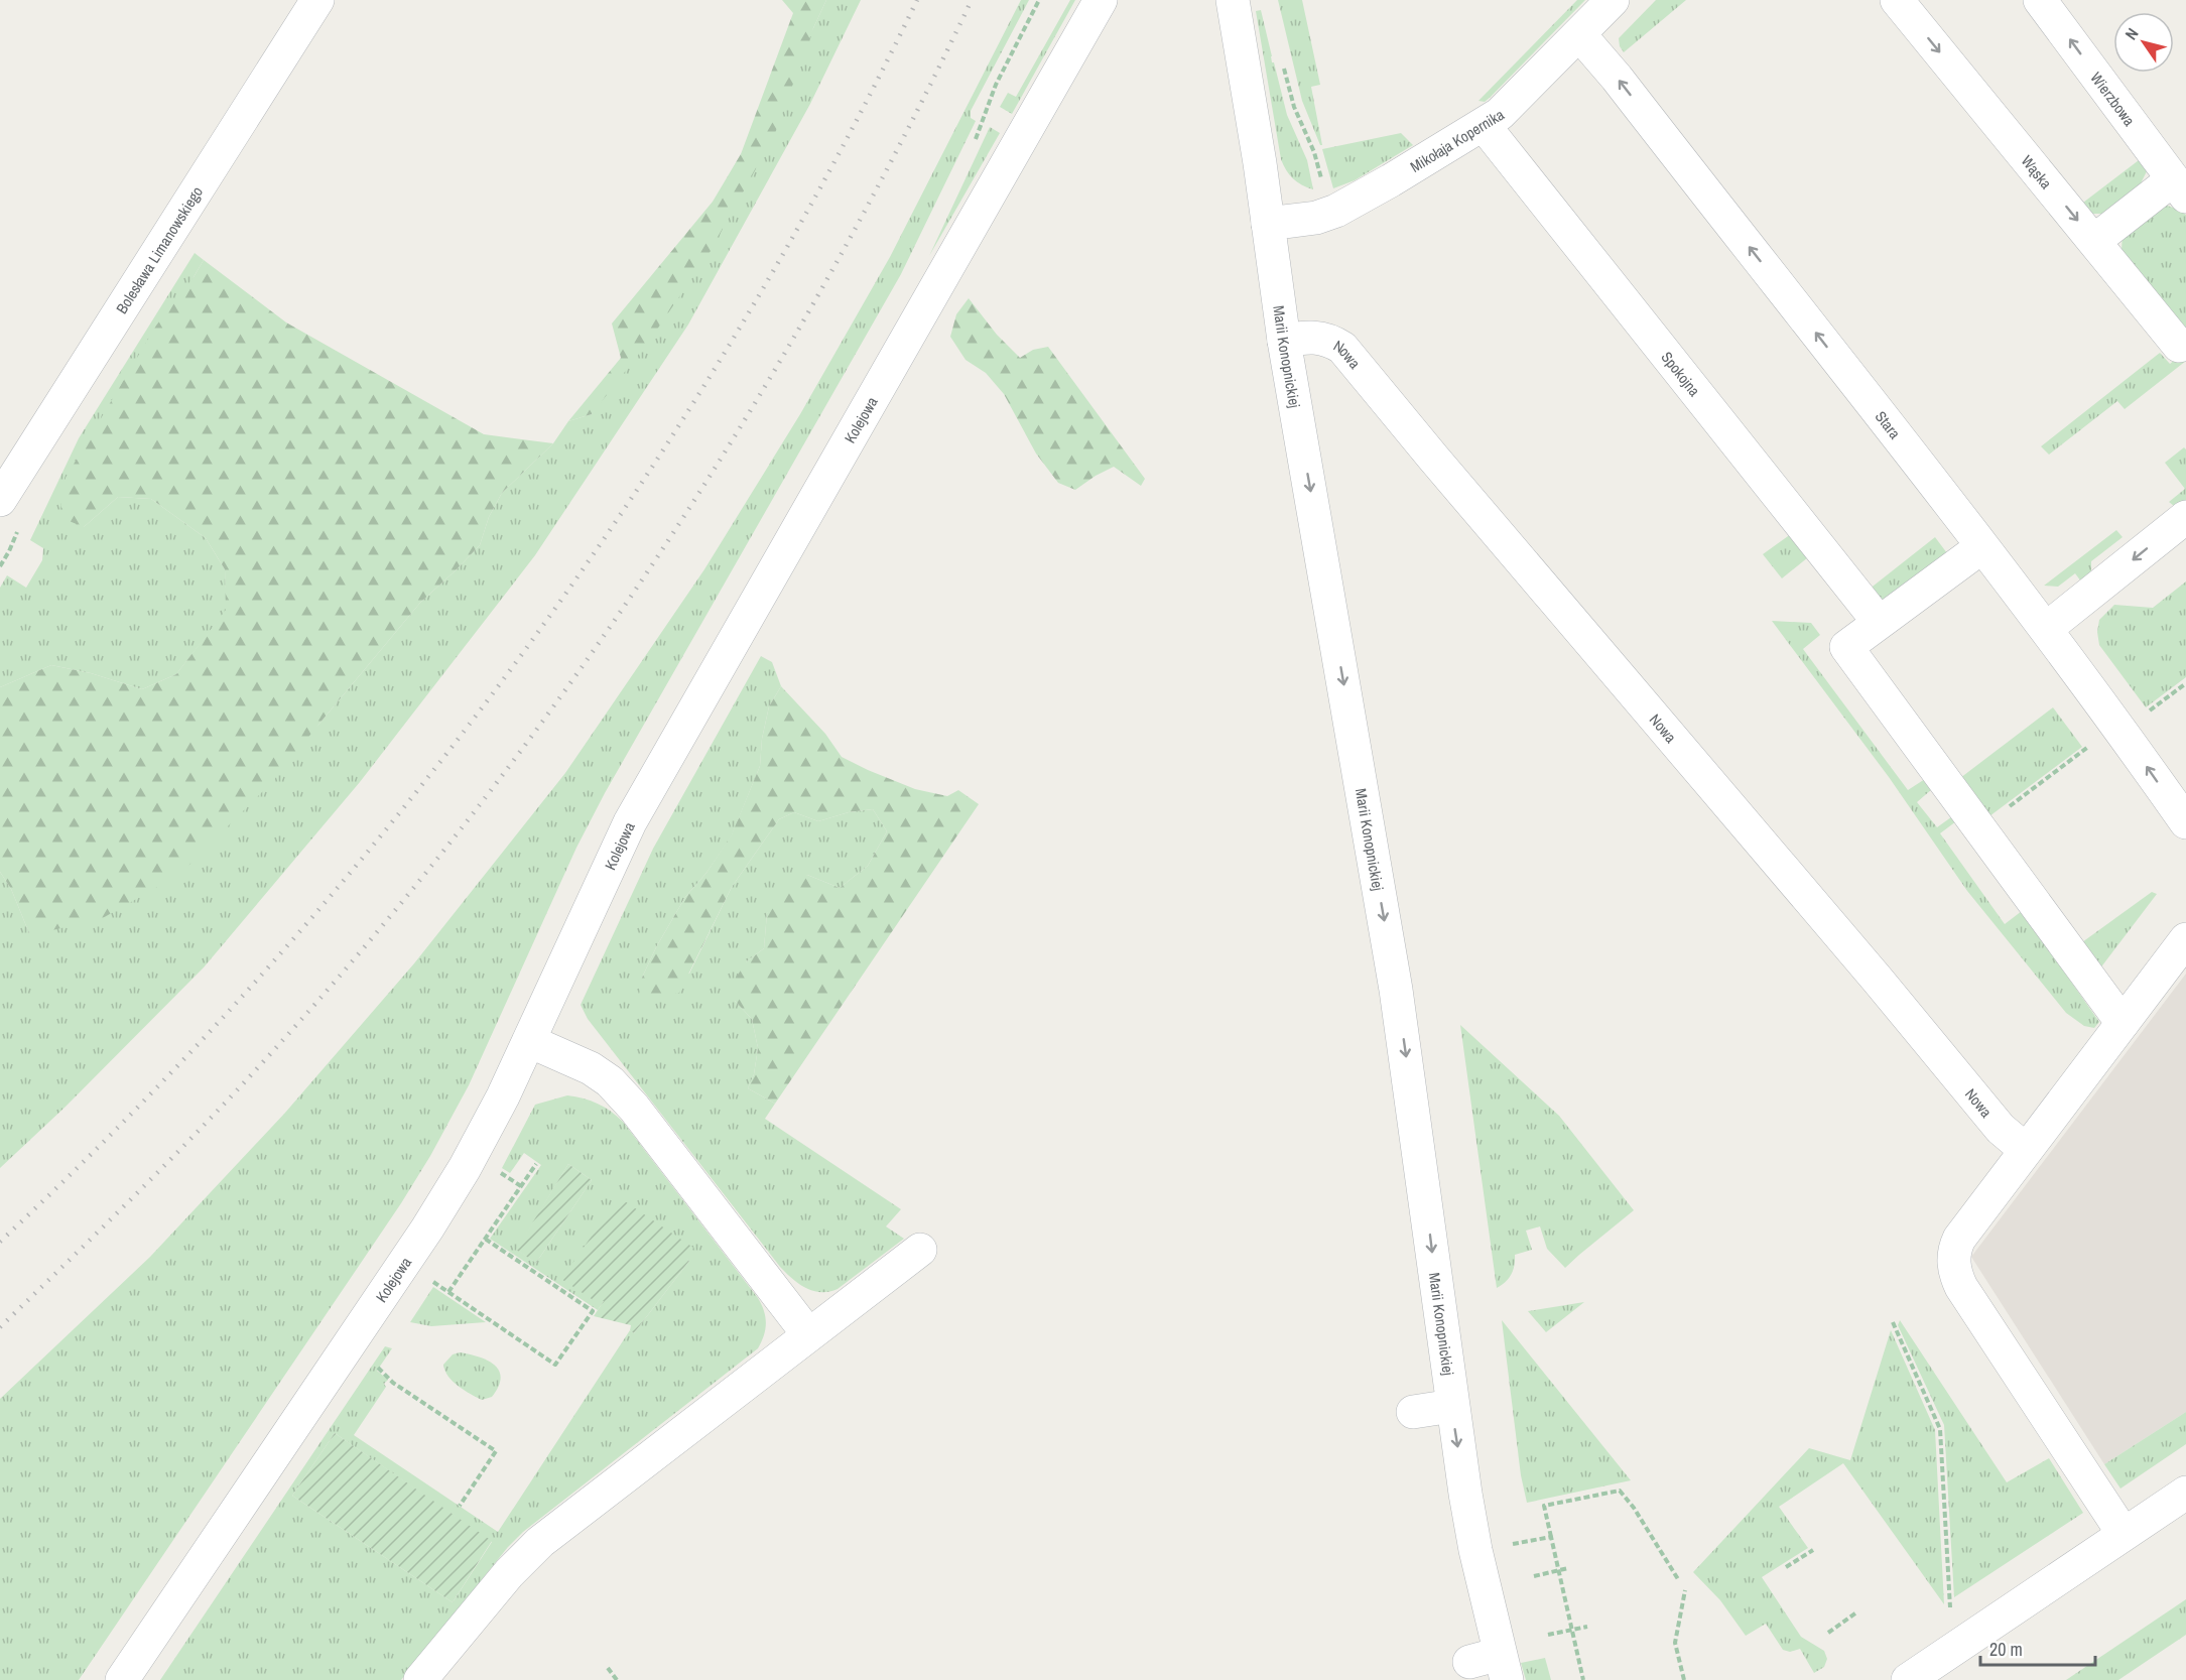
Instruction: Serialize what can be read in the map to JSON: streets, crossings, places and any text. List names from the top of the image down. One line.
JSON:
{"streets":{"street":["Wierzbowa","Mikołaja Kopernika","Wąska","Bolesława Limanowskiego","Nowa","Marii Konopnickiej","Spokojna","Kolejowa","Stara"]},"crossings":[["Mikołaja Kopernika","Marii Konopnickiej"],["Mikołaja Kopernika","Spokojna"],["Mikołaja Kopernika","Stara"],["Nowa","Marii Konopnickiej"]],"one_way":["Wierzbowa","Wąska","Marii Konopnickiej","Stara"],"scale_bar":"20 m","north":"top left"}
